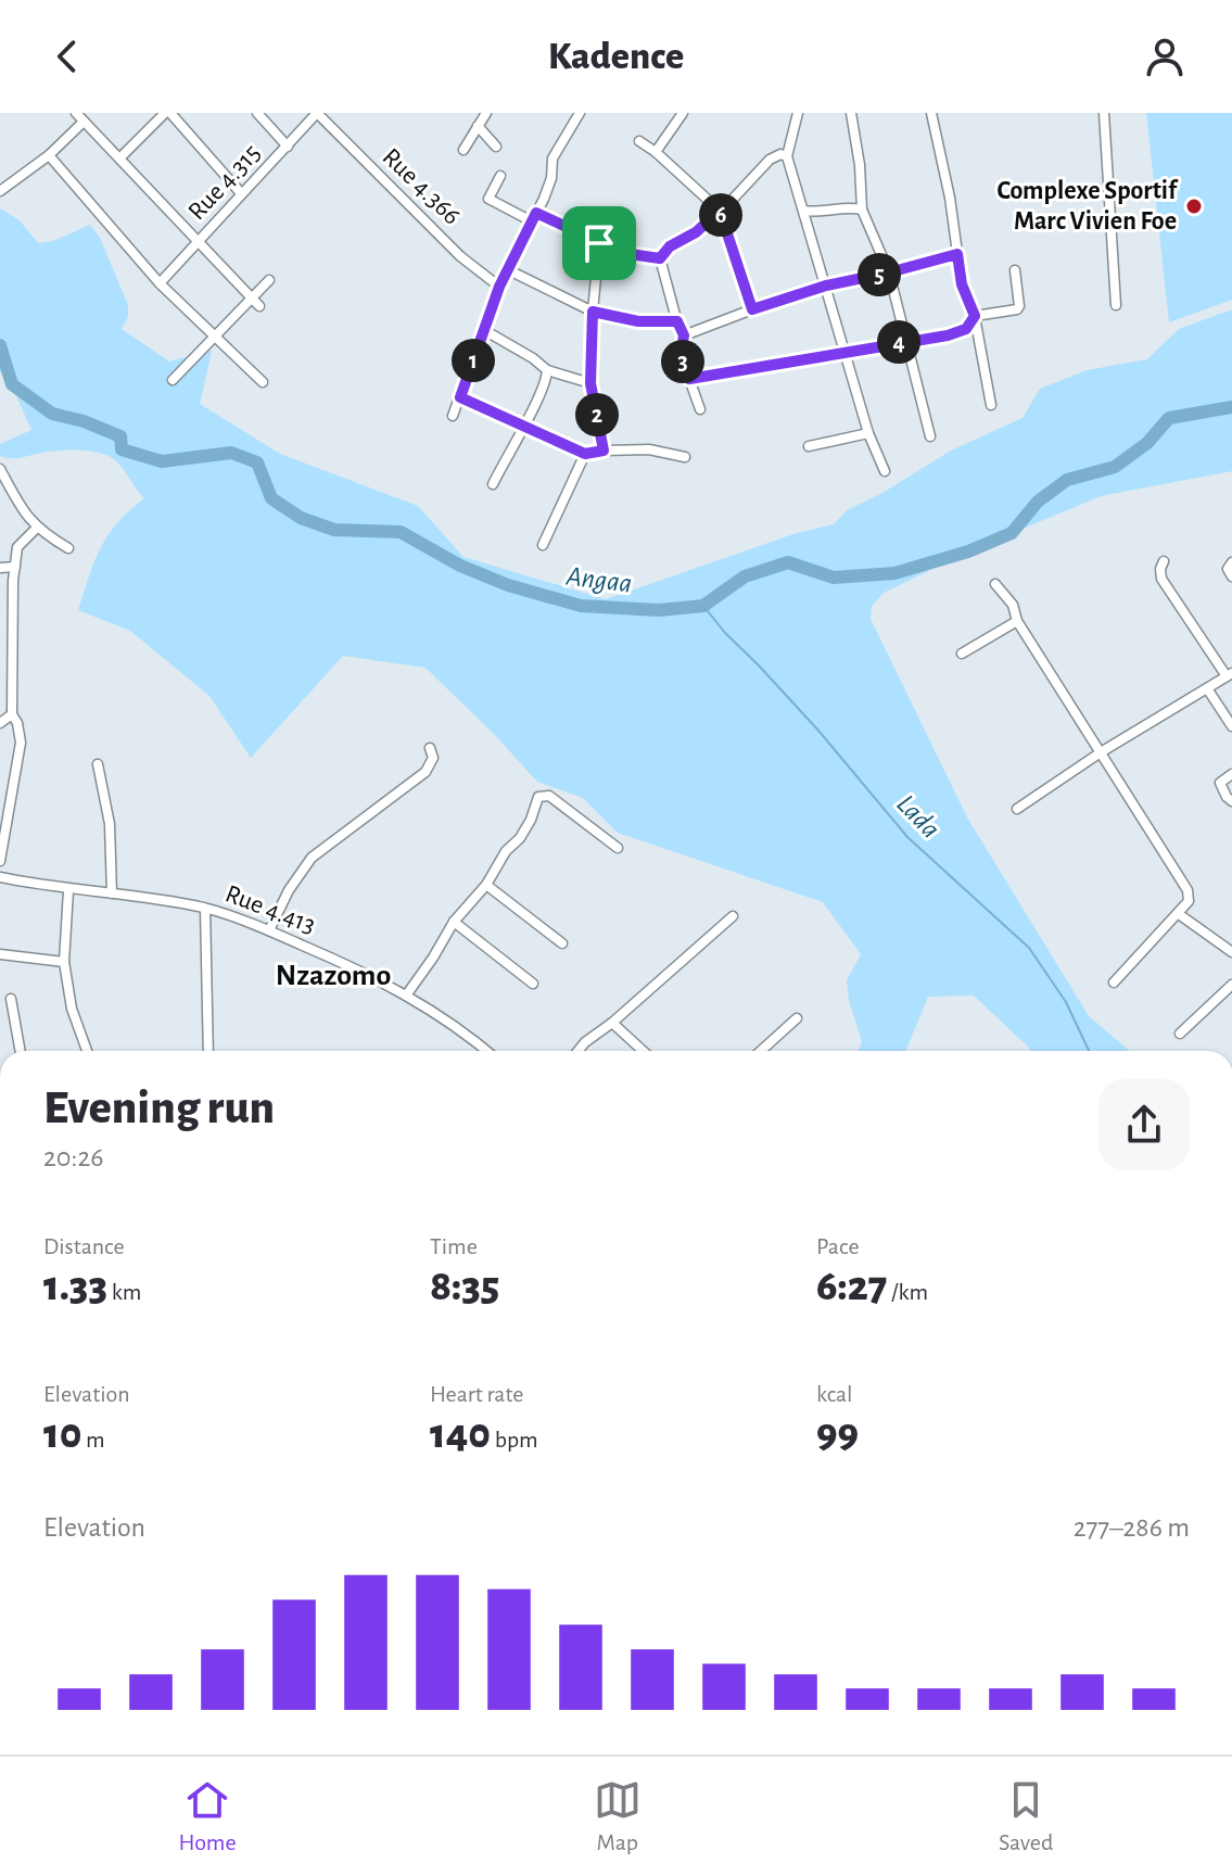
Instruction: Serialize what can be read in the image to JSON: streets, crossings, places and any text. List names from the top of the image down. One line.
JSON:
{"streets":{"street":["Rue 4.315","Rue 4.366","Rue 4.413"]},"crossings":[["Rue 4.315","Rue 4.366"]],"districts":["Nzazomo"],"water":["Angaa","Lada"],"places":["Complexe Sportif Marc Vivien Foe"],"page":{"header":"Kadence","pins":["6","5","4","1","3","2"],"heading":["Evening run","20:26"],"stats":[["Distance","1.33 km"],["Time","8:35"],["Pace","6:27 /km"],["Elevation","10 m"],["Heart rate","140 bpm"],["kcal","99"]],"chart":["Elevation","277–286 m"],"tabs":["Home","Map","Saved"]}}
